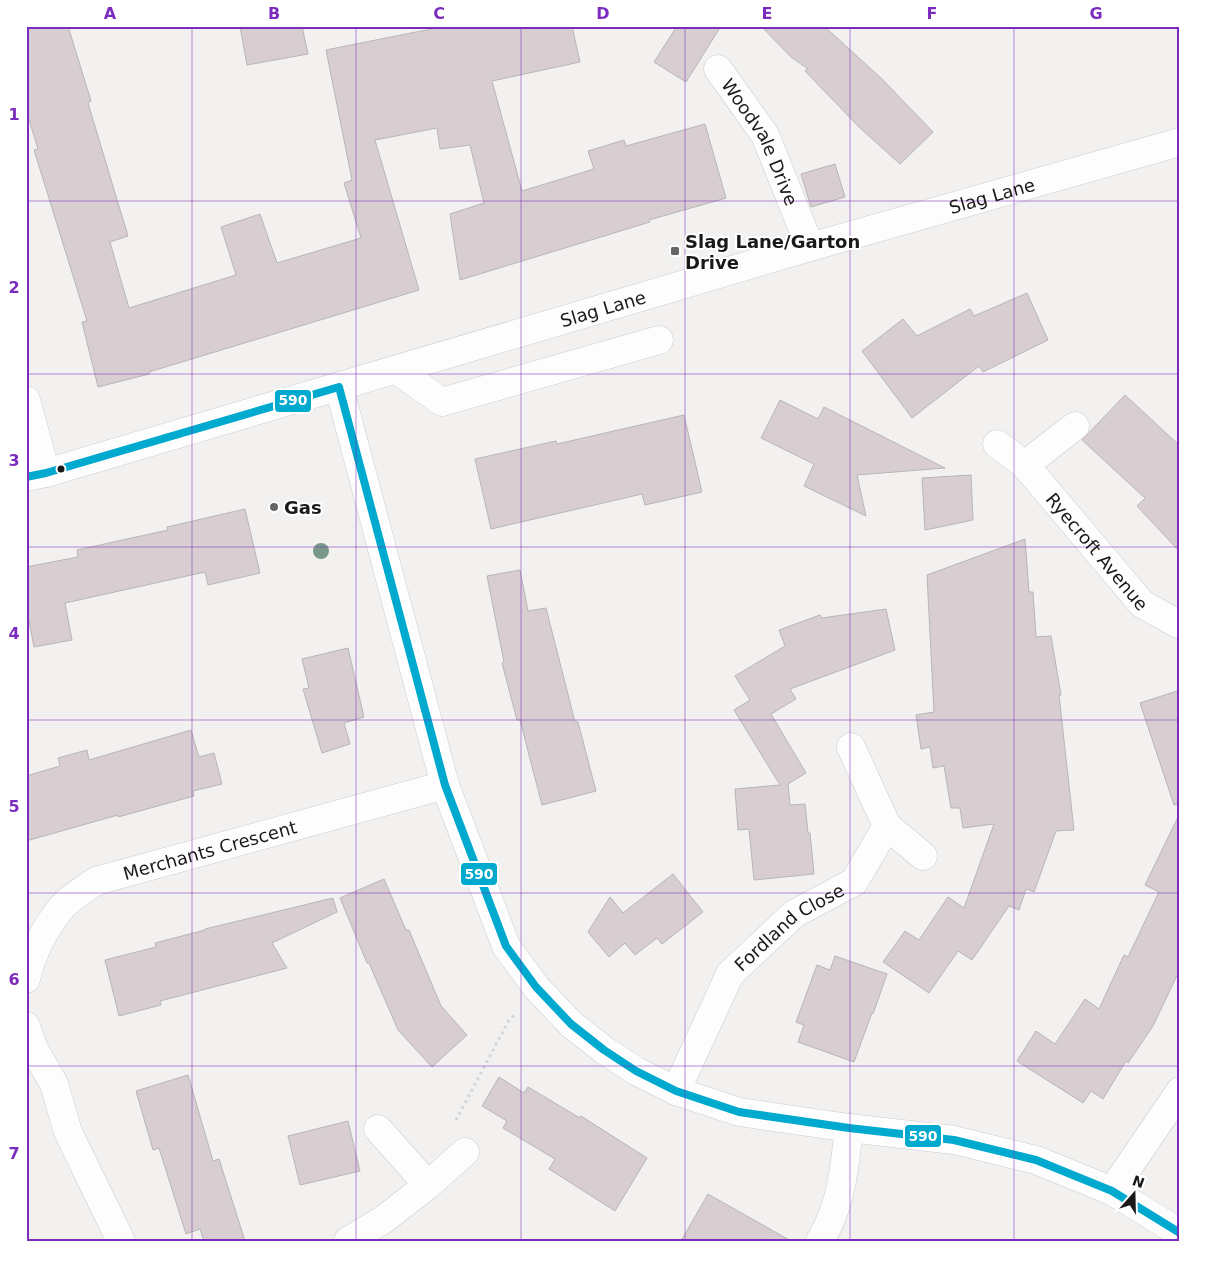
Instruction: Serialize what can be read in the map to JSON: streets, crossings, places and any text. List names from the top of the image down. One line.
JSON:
{"streets":{"street":["Woodvale Drive","Slag Lane","Ryecroft Avenue","Merchants Crescent","Fordland Close"]},"crossings":[["Woodvale Drive","Slag Lane"]],"places":{"transit":["Slag Lane/Garton Drive"],"other":["Gas"]},"lines":["transit line 590"],"north":"top","grid":{"columns":["A","B","C","D","E","F","G"],"rows":["1","2","3","4","5","6","7"]}}
